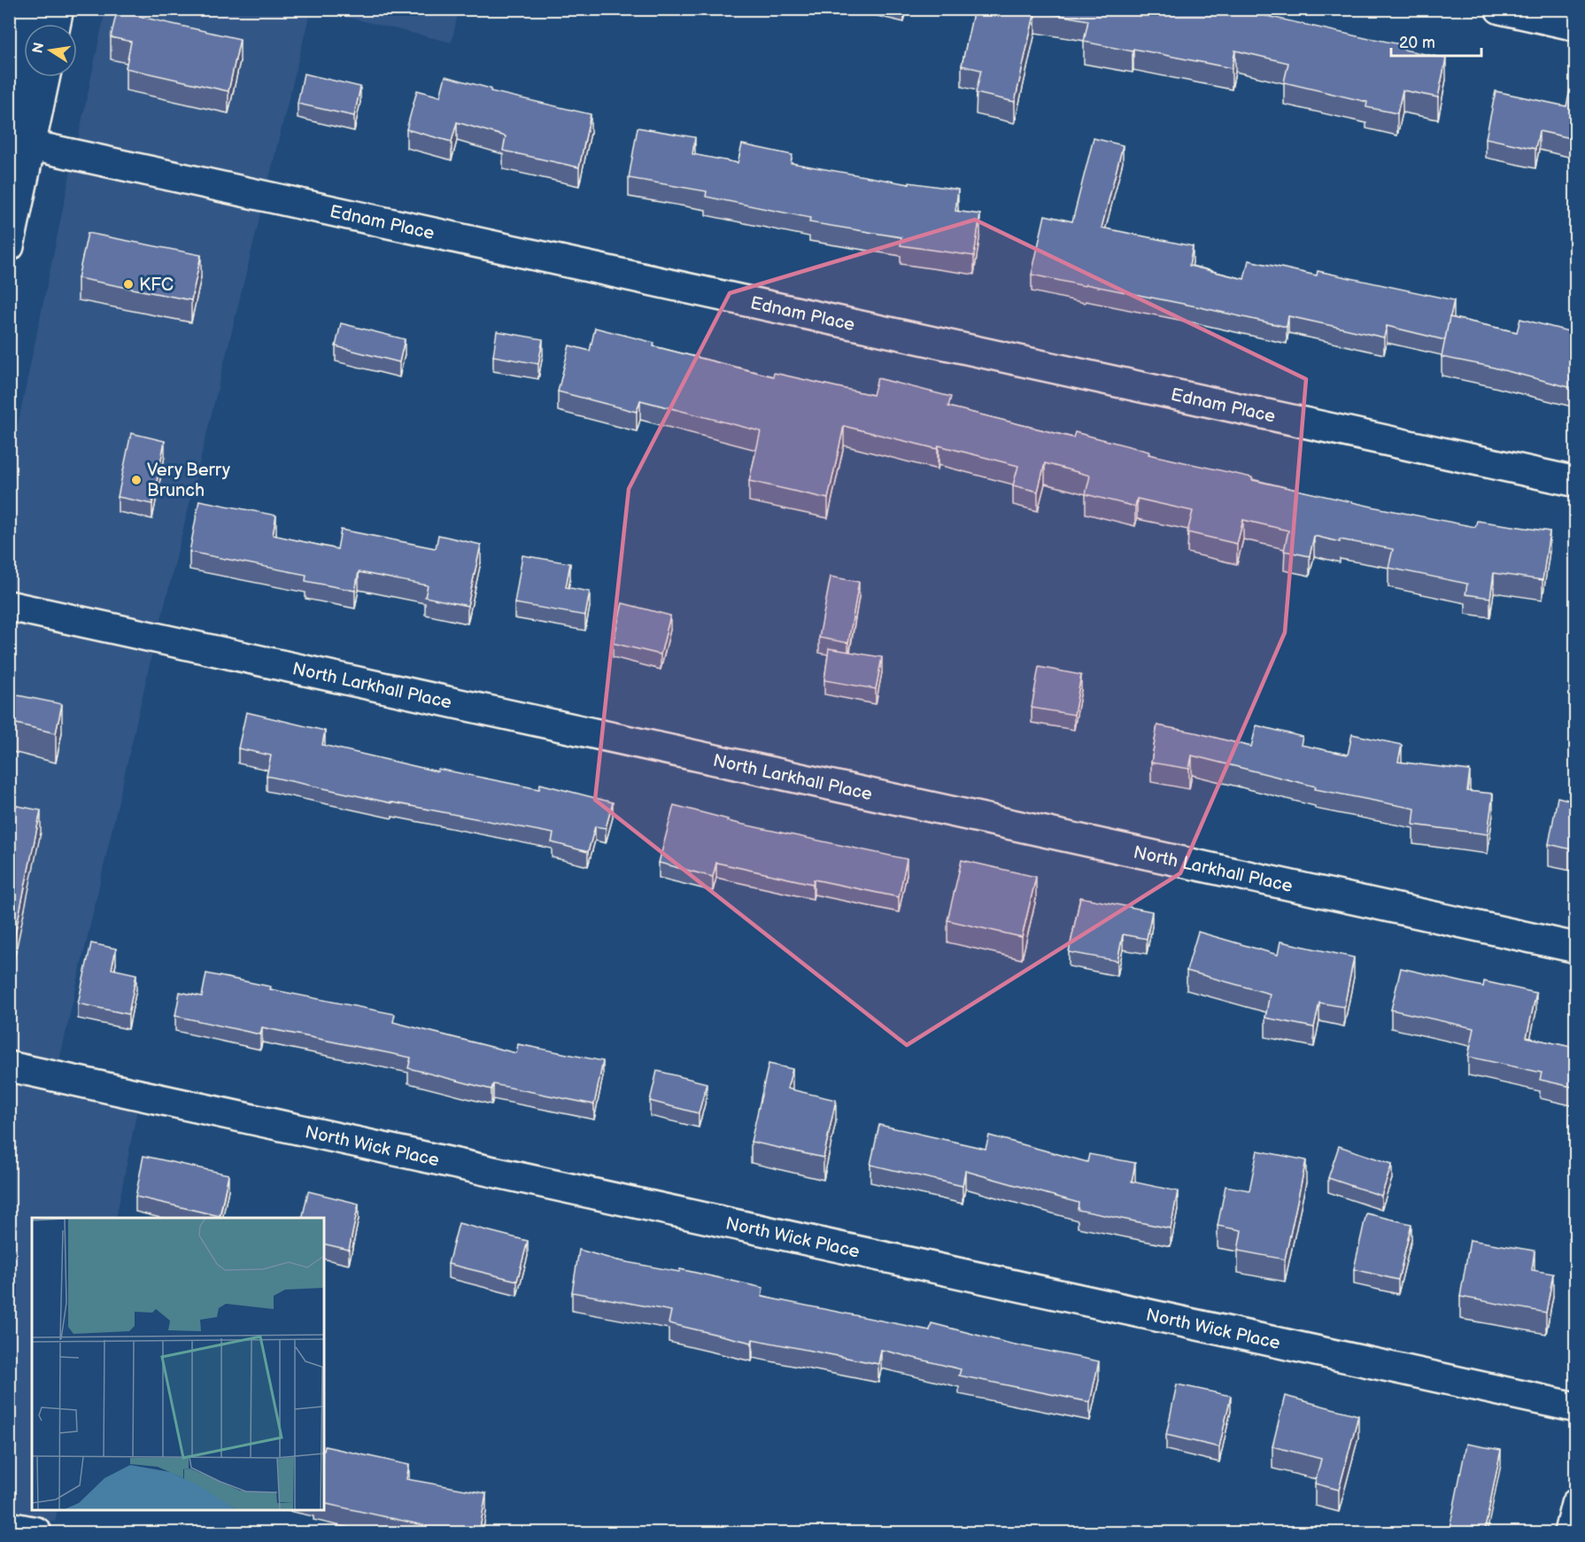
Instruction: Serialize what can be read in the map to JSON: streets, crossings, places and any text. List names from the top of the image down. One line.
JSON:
{"streets":{"street":["Ednam Place","North Larkhall Place","North Wick Place"]},"places":["KFC","Very Berry Brunch"],"scale_bar":"20 m","north":"left"}
